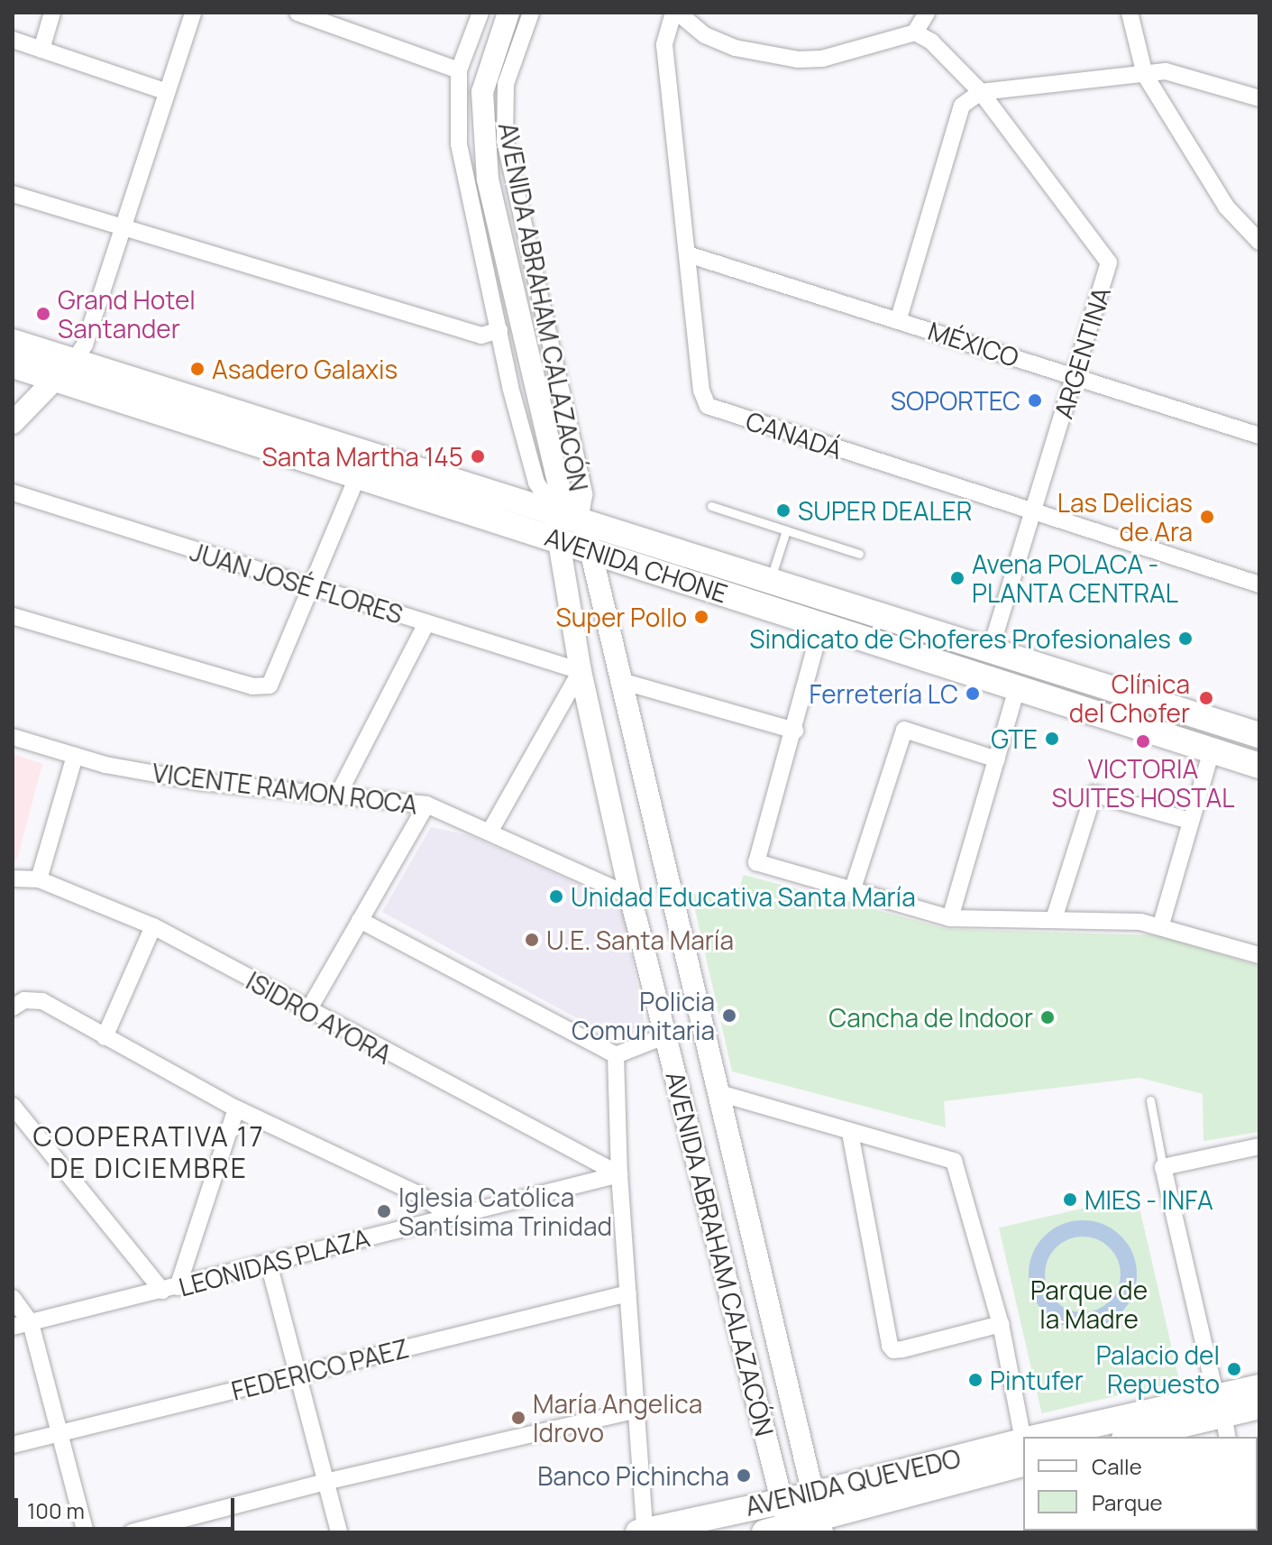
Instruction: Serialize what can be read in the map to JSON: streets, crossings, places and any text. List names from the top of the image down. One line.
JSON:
{"streets":{"main road":["AVENIDA ABRAHAM CALAZACÓN","AVENIDA CHONE","AVENIDA QUEVEDO"],"street":["MÉXICO","ARGENTINA","CANADÁ","JUAN JOSÉ FLORES","VICENTE RAMON ROCA","ISIDRO AYORA","LEONIDAS PLAZA","FEDERICO PAEZ"]},"crossings":[["AVENIDA ABRAHAM CALAZACÓN","AVENIDA CHONE"],["AVENIDA ABRAHAM CALAZACÓN","JUAN JOSÉ FLORES"],["AVENIDA ABRAHAM CALAZACÓN","VICENTE RAMON ROCA"],["AVENIDA ABRAHAM CALAZACÓN","AVENIDA QUEVEDO"],["MÉXICO","ARGENTINA"],["MÉXICO","CANADÁ"],["ARGENTINA","CANADÁ"],["ARGENTINA","AVENIDA CHONE"],["ISIDRO AYORA","LEONIDAS PLAZA"]],"districts":["COOPERATIVA 17 DE DICIEMBRE"],"parks":["Parque de la Madre"],"places":["Grand Hotel Santander","Asadero Galaxis","SOPORTEC","Santa Martha 145","SUPER DEALER","Las Delicias de Ara","Avena POLACA - PLANTA CENTRAL","Super Pollo","Sindicato de Choferes Profesionales","Ferretería LC","Clínica del Chofer","GTE","VICTORIA SUITES HOSTAL","Unidad Educativa Santa María","U.E. Santa María","Policia Comunitaria","Cancha de Indoor","MIES - INFA","Iglesia Católica Santísima Trinidad","Palacio del Repuesto","Pintufer","María Angelica Idrovo","Banco Pichincha"],"legend":["Calle","Parque"],"scale_bar":"100 m"}
